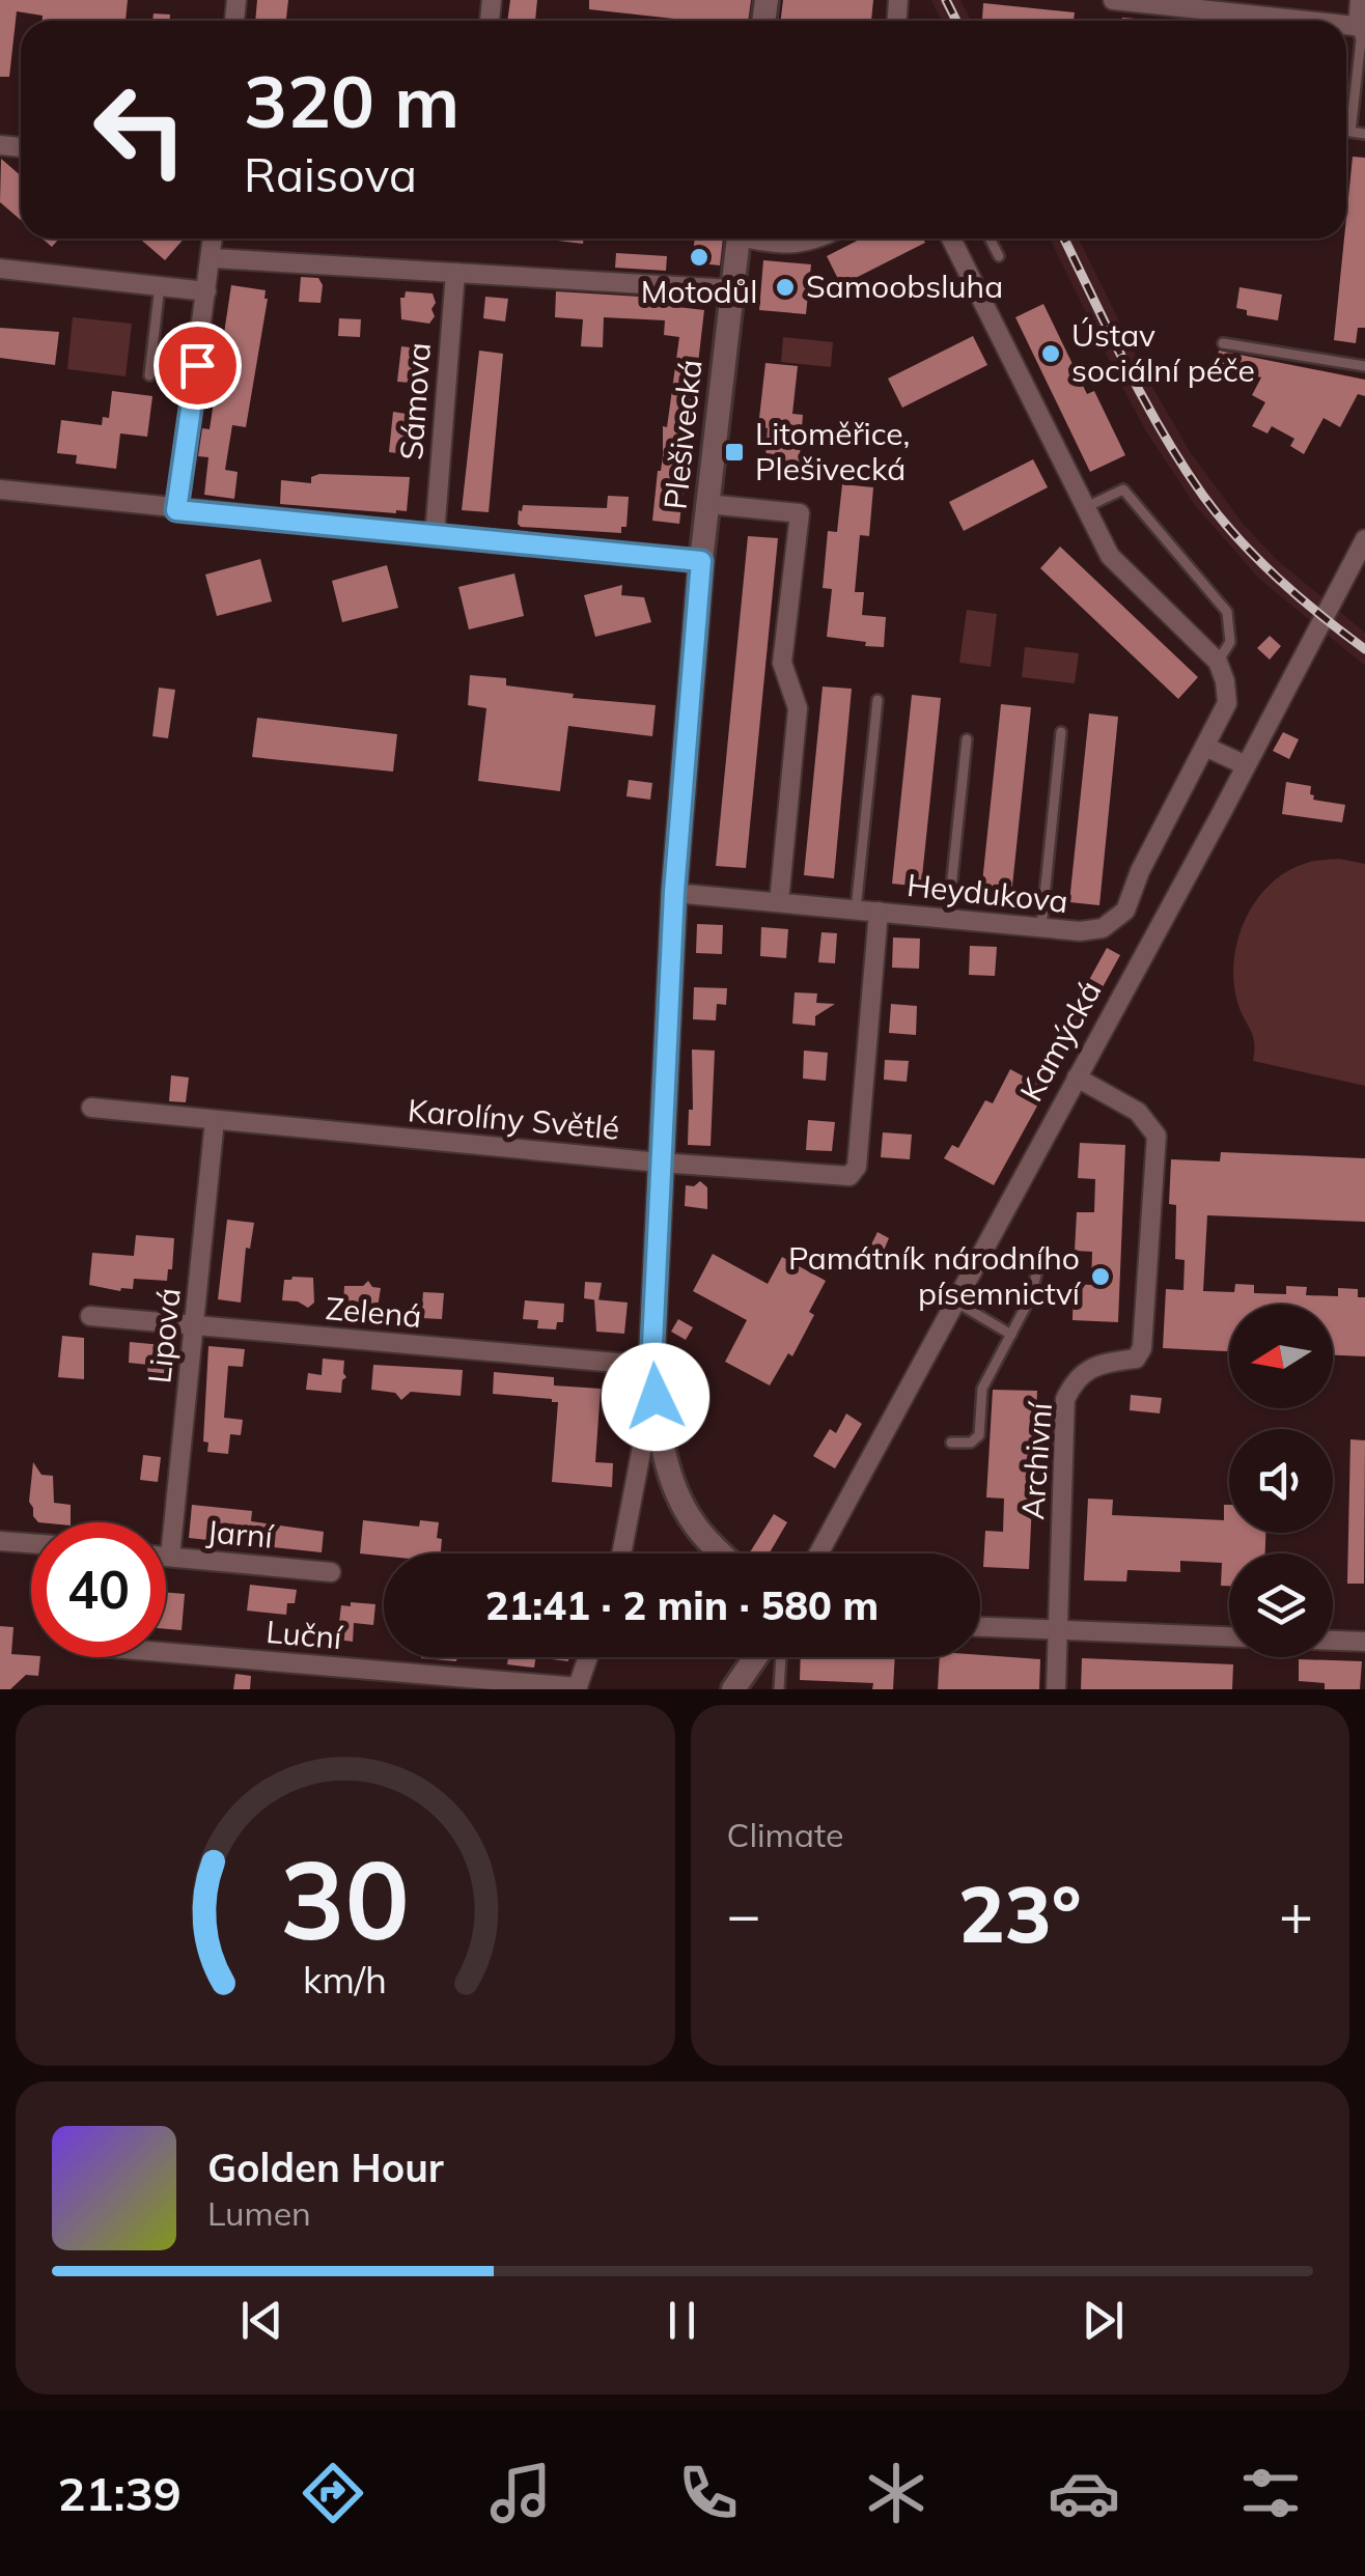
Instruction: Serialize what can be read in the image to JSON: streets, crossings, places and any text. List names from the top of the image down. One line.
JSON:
{"streets":{"street":["Sámova","Plešivecká","Heydukova","Kamýcká","Karolíny Světlé","Zelená","Lipová","Archivní","Jarní","Luční"]},"crossings":[["Plešivecká","Heydukova"],["Plešivecká","Karolíny Světlé"],["Plešivecká","Zelená"],["Heydukova","Karolíny Světlé"],["Kamýcká","Archivní"],["Karolíny Světlé","Lipová"],["Zelená","Lipová"],["Lipová","Jarní"]],"places":{"other":["Motodůl","Samoobsluha","Ústav sociální péče","Památník národního písemnictví"],"transit":["Litoměřice, Plešivecká"]},"north":"left","page":{"turn":["320 m","Raisova"],"limit":"40","trip":"21:41 · 2 min · 580 m","tile":"Climate","heat":["−","23°","+"],"song":["Golden Hour","Lumen"],"tabs":"21:39","gauge":["30","km/h"]}}
